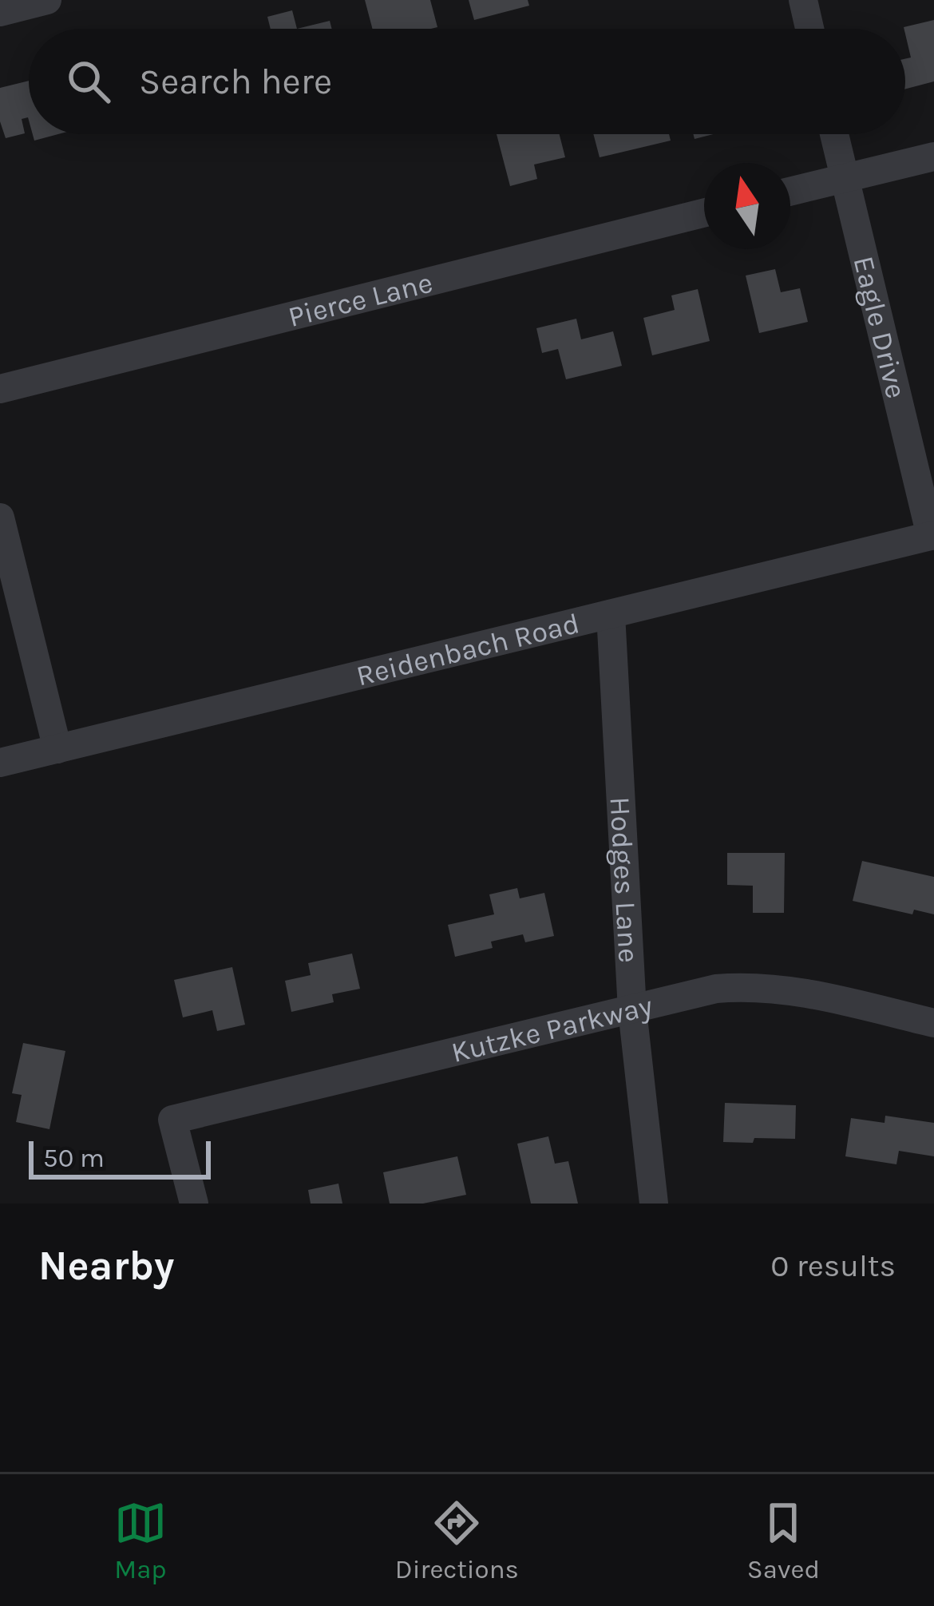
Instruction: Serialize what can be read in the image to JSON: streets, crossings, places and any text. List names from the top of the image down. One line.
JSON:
{"streets":{"street":["Pierce Lane","Eagle Drive","Reidenbach Road","Hodges Lane","Kutzke Parkway"]},"crossings":[["Eagle Drive","Reidenbach Road"],["Reidenbach Road","Hodges Lane"],["Hodges Lane","Kutzke Parkway"]],"scale_bar":"50 m","north":"top","page":{"search":"Search here","scale":"50 m","heading":["Nearby","0 results"],"nav":["Map","Directions","Saved"]}}
